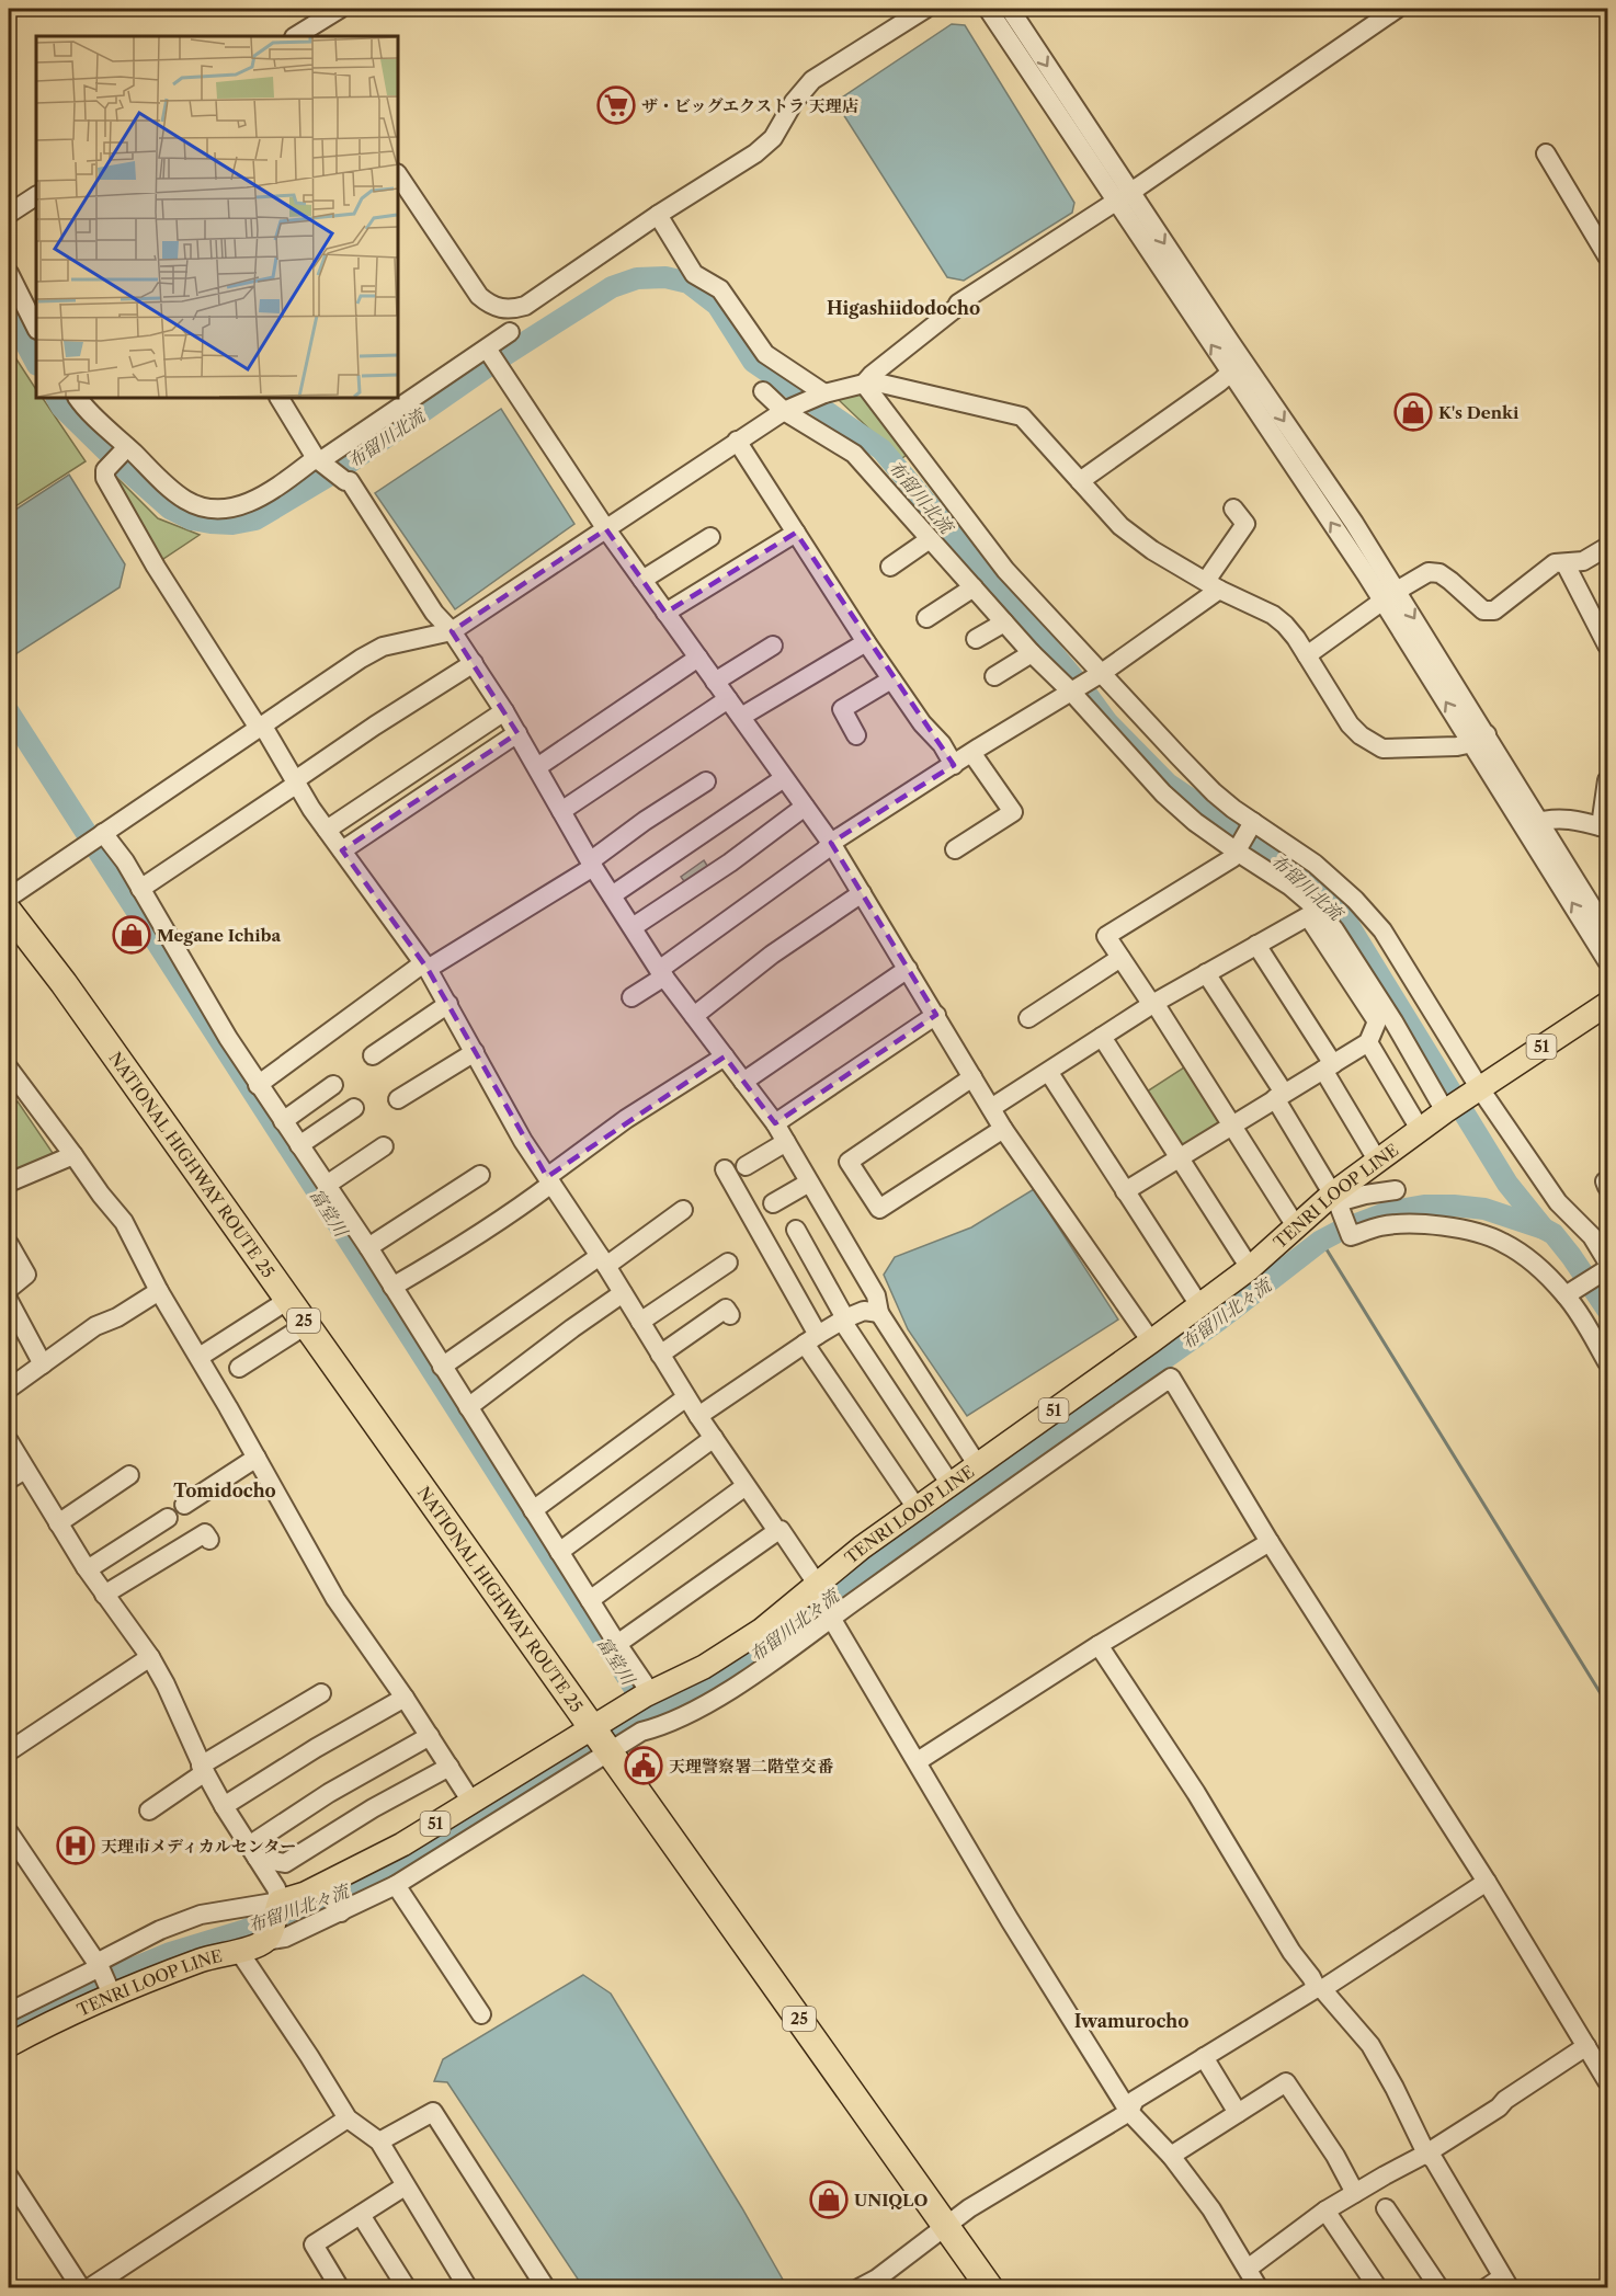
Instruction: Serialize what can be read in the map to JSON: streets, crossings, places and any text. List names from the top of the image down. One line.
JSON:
{"streets":{"highway":["NATIONAL HIGHWAY ROUTE 25","25"],"main road":["51","TENRI LOOP LINE"]},"crossings":[["NATIONAL HIGHWAY ROUTE 25","TENRI LOOP LINE"]],"districts":["Higashiidodocho","Tomidocho","Iwamurocho"],"water":["布留川北流","富堂川","布留川北々流"],"places":{"supermarket":["ザ・ビッグエクストラ 天理店"],"shop":["K's Denki","Megane Ichiba","UNIQLO"],"public building":["天理警察署二階堂交番"],"hospital":["天理市メディカルセンター"]}}
